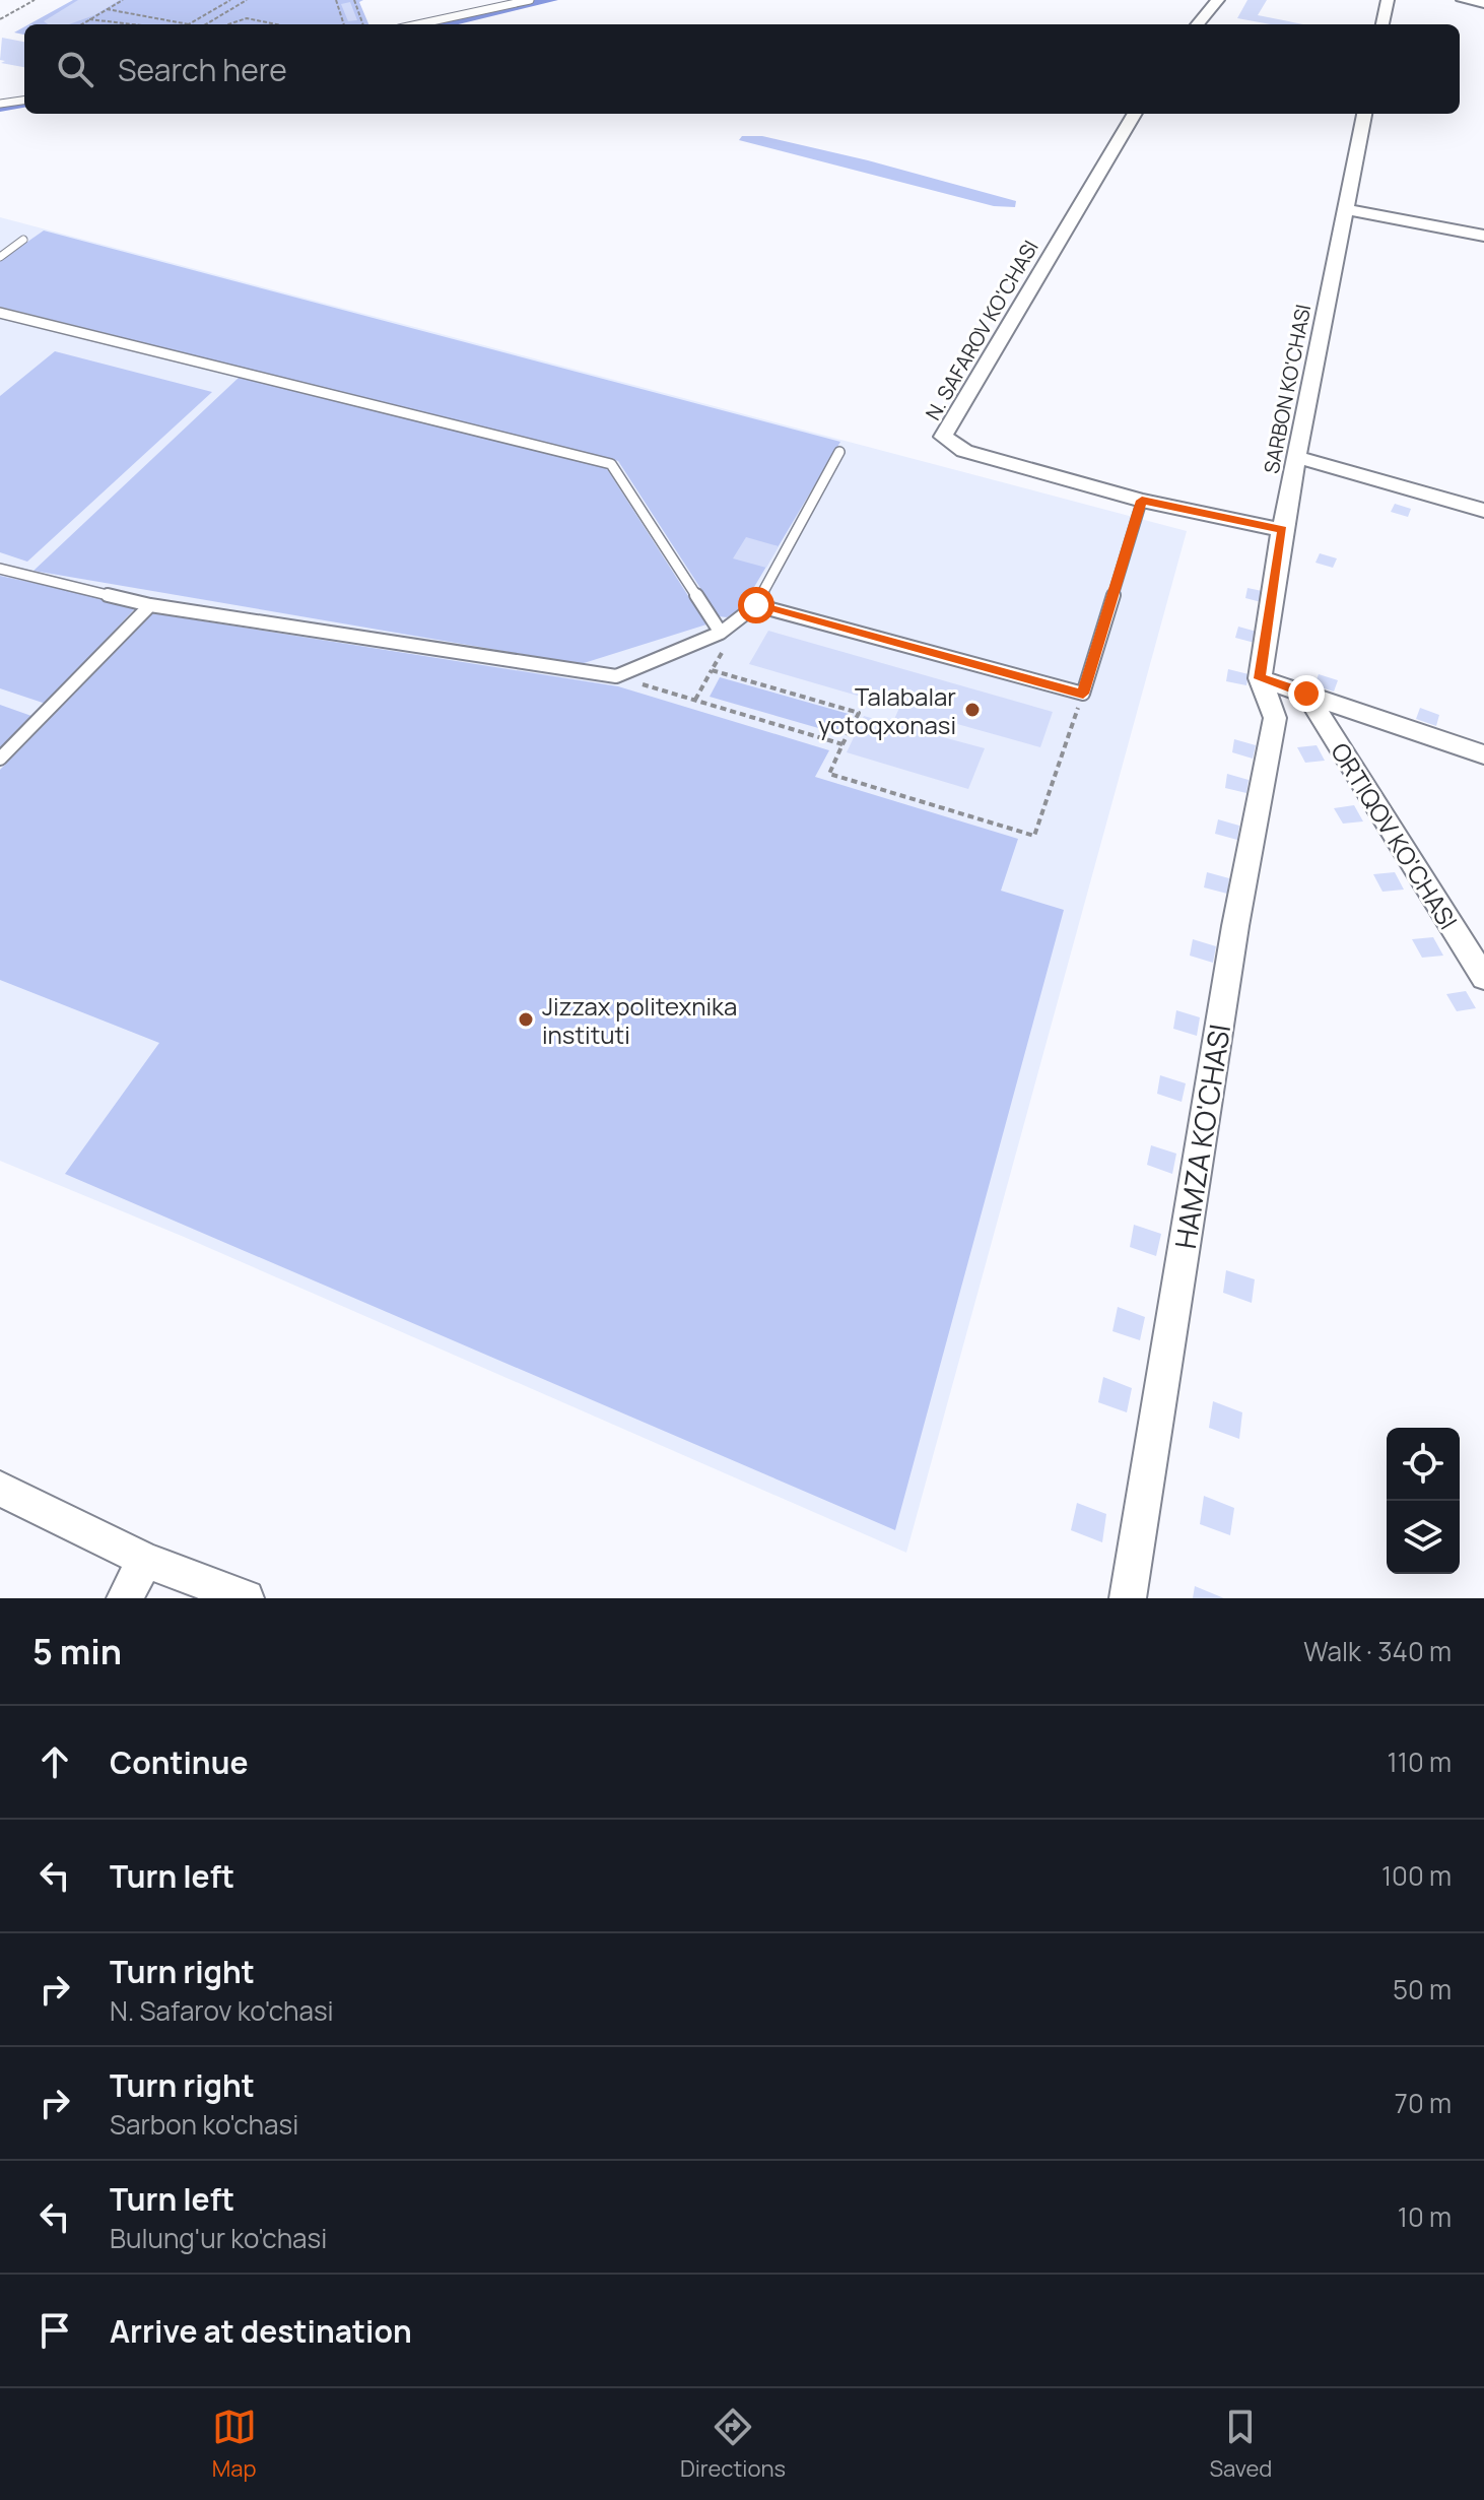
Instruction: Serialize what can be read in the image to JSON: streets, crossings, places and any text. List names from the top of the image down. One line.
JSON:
{"streets":{"street":["N. SAFAROV KO'CHASI","SARBON KO'CHASI","ORTIQOV KO'CHASI","HAMZA KO'CHASI"]},"crossings":[["N. SAFAROV KO'CHASI","SARBON KO'CHASI"],["SARBON KO'CHASI","HAMZA KO'CHASI"]],"places":["Talabalar yotoqxonasi","Jizzax politexnika instituti"],"page":{"search":"Search here","heading":["5 min","Walk · 340 m"],"list":[["Continue","110 m"],["Turn left","100 m"],["Turn right","N. Safarov ko'chasi","50 m"],["Turn right","Sarbon ko'chasi","70 m"],["Turn left","Bulung'ur ko'chasi","10 m"],"Arrive at destination"],"nav":["Map","Directions","Saved"]}}
